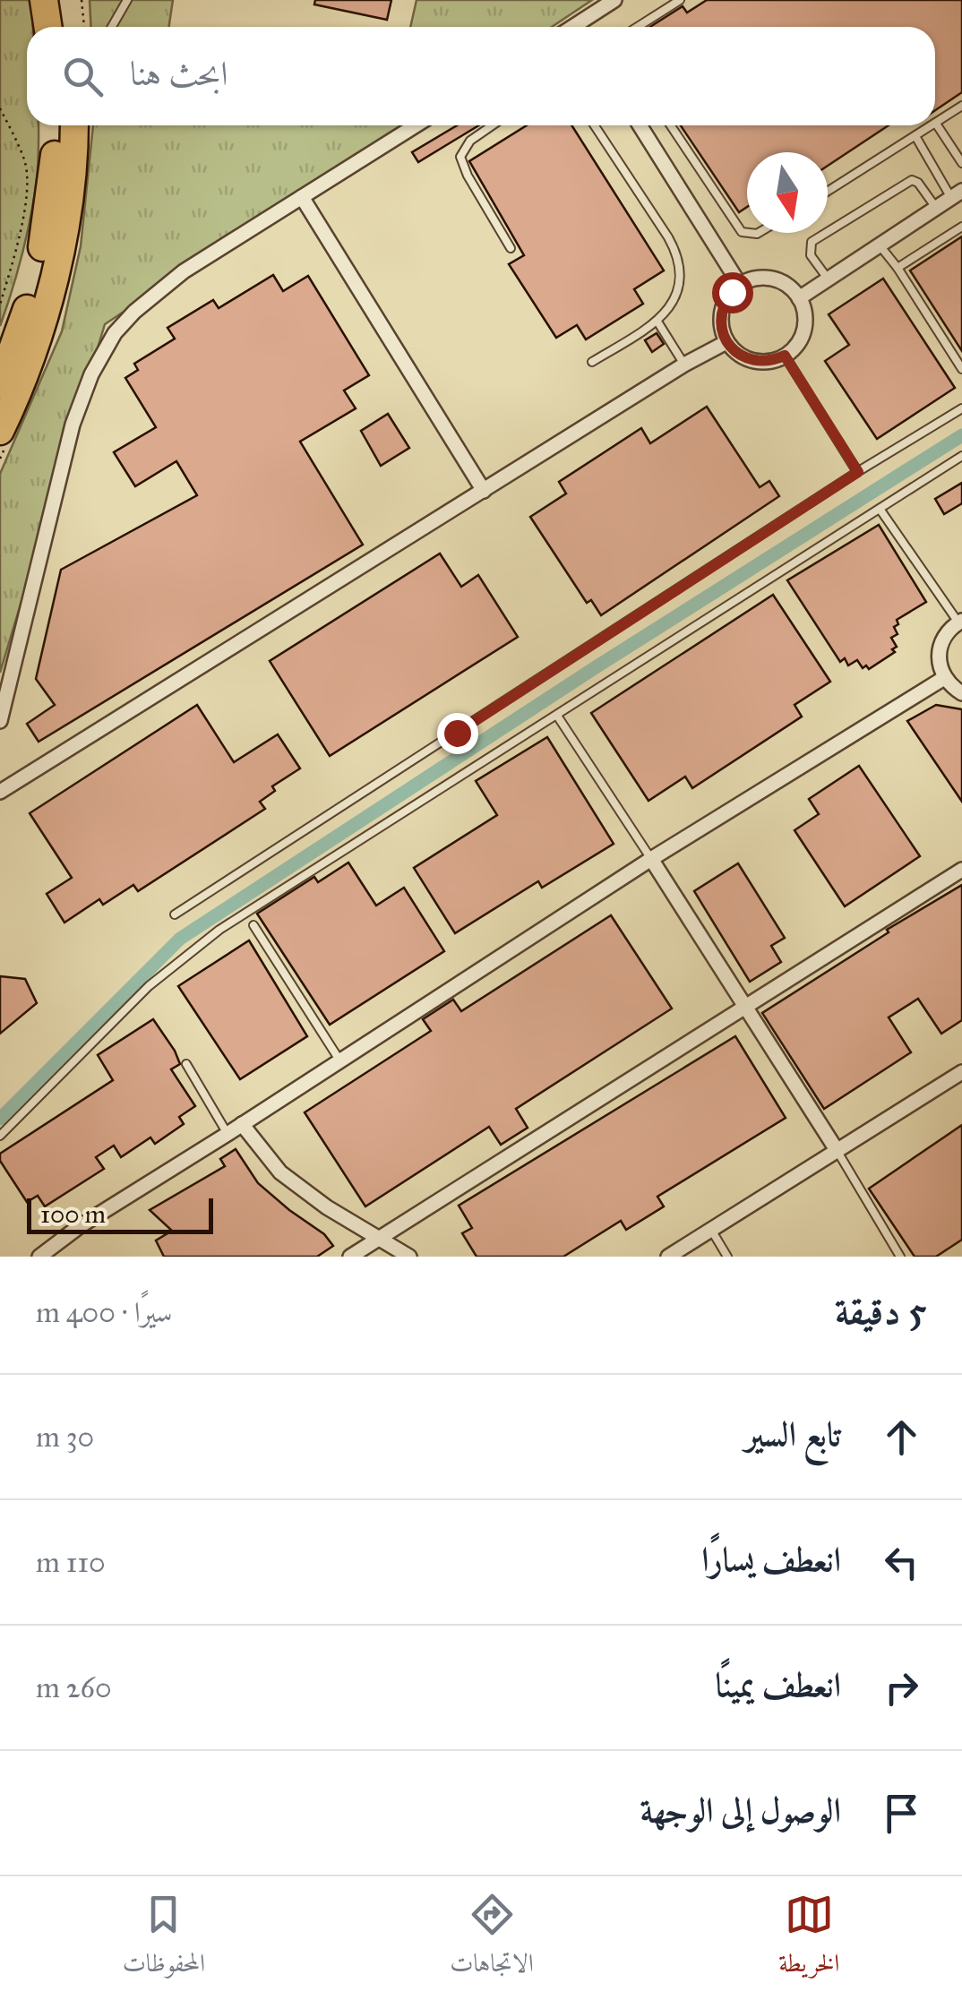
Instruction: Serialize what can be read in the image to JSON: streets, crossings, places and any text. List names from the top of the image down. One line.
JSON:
{"scale_bar":"100 m","north":"bottom","page":{"search":"ابحث هنا","scale":"100 m","heading":["5 دقيقة","سيرًا · 400 m"],"list":[["تابع السير","30 m"],["انعطف يسارًا","110 m"],["انعطف يمينًا","260 m"],"الوصول إلى الوجهة"],"nav":["الخريطة","الاتجاهات","المحفوظات"]}}
